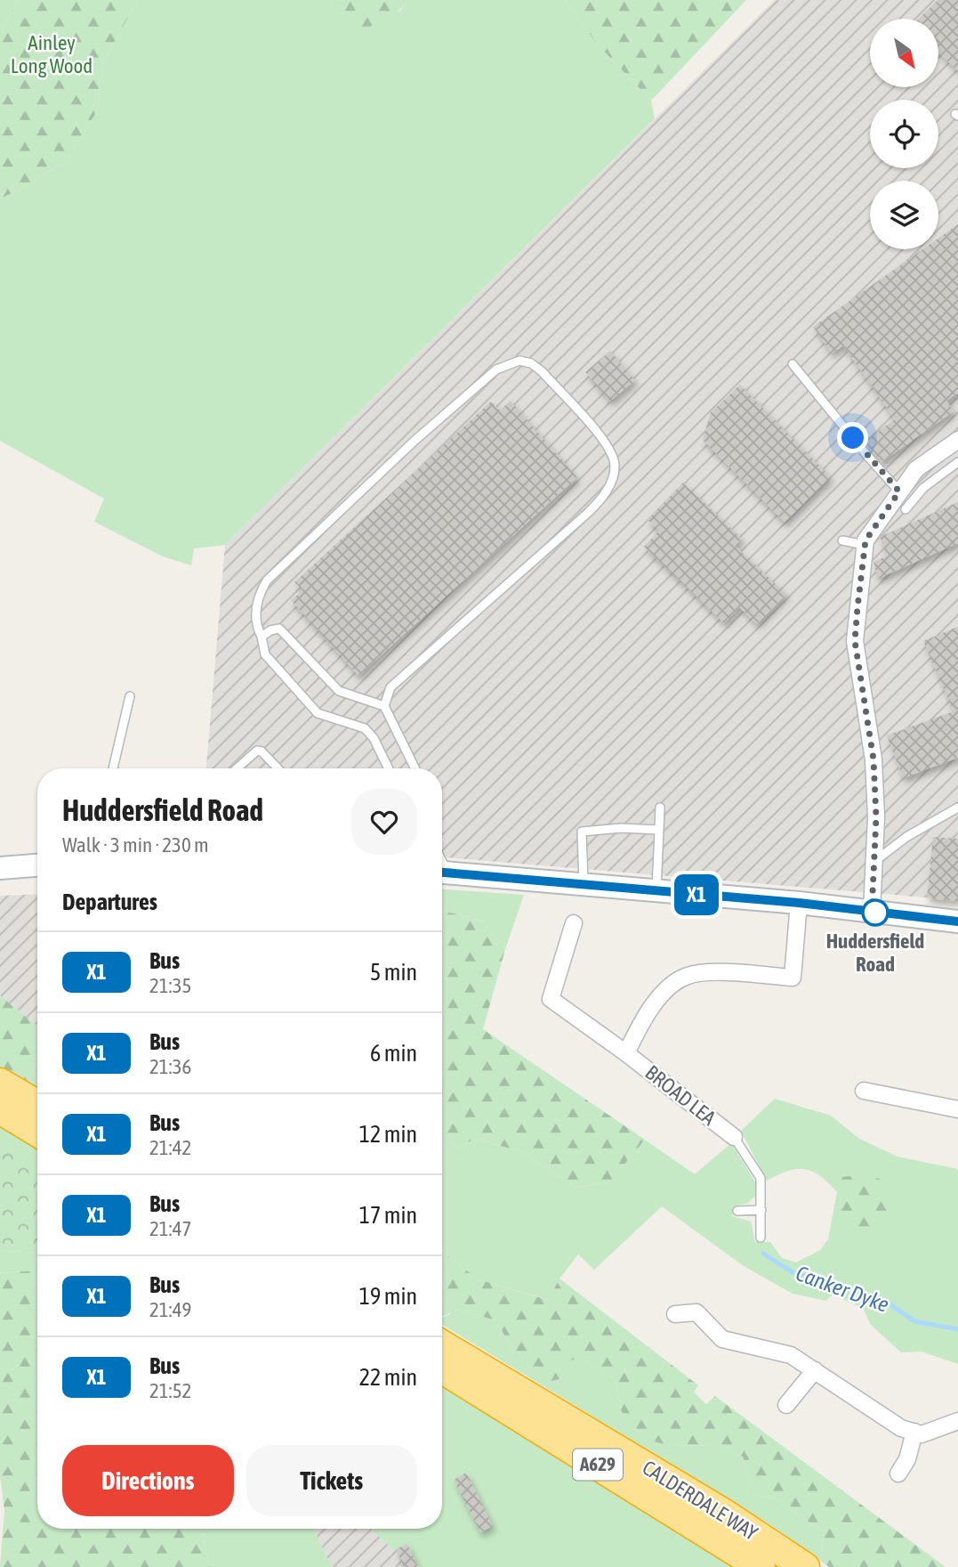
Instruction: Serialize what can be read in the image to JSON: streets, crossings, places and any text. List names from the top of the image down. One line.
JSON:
{"streets":{"highway":["A629","CALDERDALE WAY"],"street":["BROAD LEA"]},"water":["Canker Dyke"],"parks":["Ainley Long Wood"],"places":["Huddersfield Road"],"lines":["bus line X1"],"north":"bottom right","page":{"on_map":"X1","heading":[["Huddersfield Road","Walk · 3 min · 230 m"],"Departures"],"list":[{"mark":"X1","name":"Bus","note":"21:35","value":"5 min"},{"mark":"X1","name":"Bus","note":"21:36","value":"6 min"},{"mark":"X1","name":"Bus","note":"21:42","value":"12 min"},{"mark":"X1","name":"Bus","note":"21:47","value":"17 min"},{"mark":"X1","name":"Bus","note":"21:49","value":"19 min"},{"mark":"X1","name":"Bus","note":"21:52","value":"22 min"}],"buttons":["Directions","Tickets"]}}
